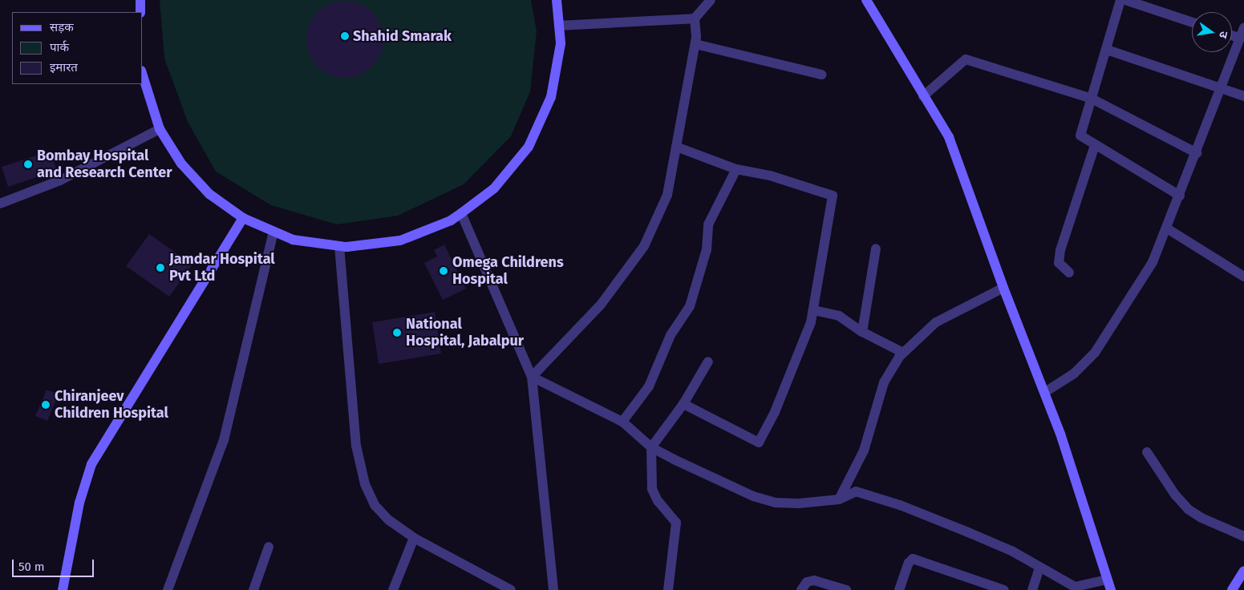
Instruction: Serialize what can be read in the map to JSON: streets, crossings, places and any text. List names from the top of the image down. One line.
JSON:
{"places":["Shahid Smarak","Bombay Hospital and Research Center","Jamdar Hospital Pvt Ltd","Omega Childrens Hospital","National Hospital, Jabalpur","Chiranjeev Children Hospital"],"legend":["सड़क","पार्क","इमारत"],"scale_bar":"50 m","north":"right"}
